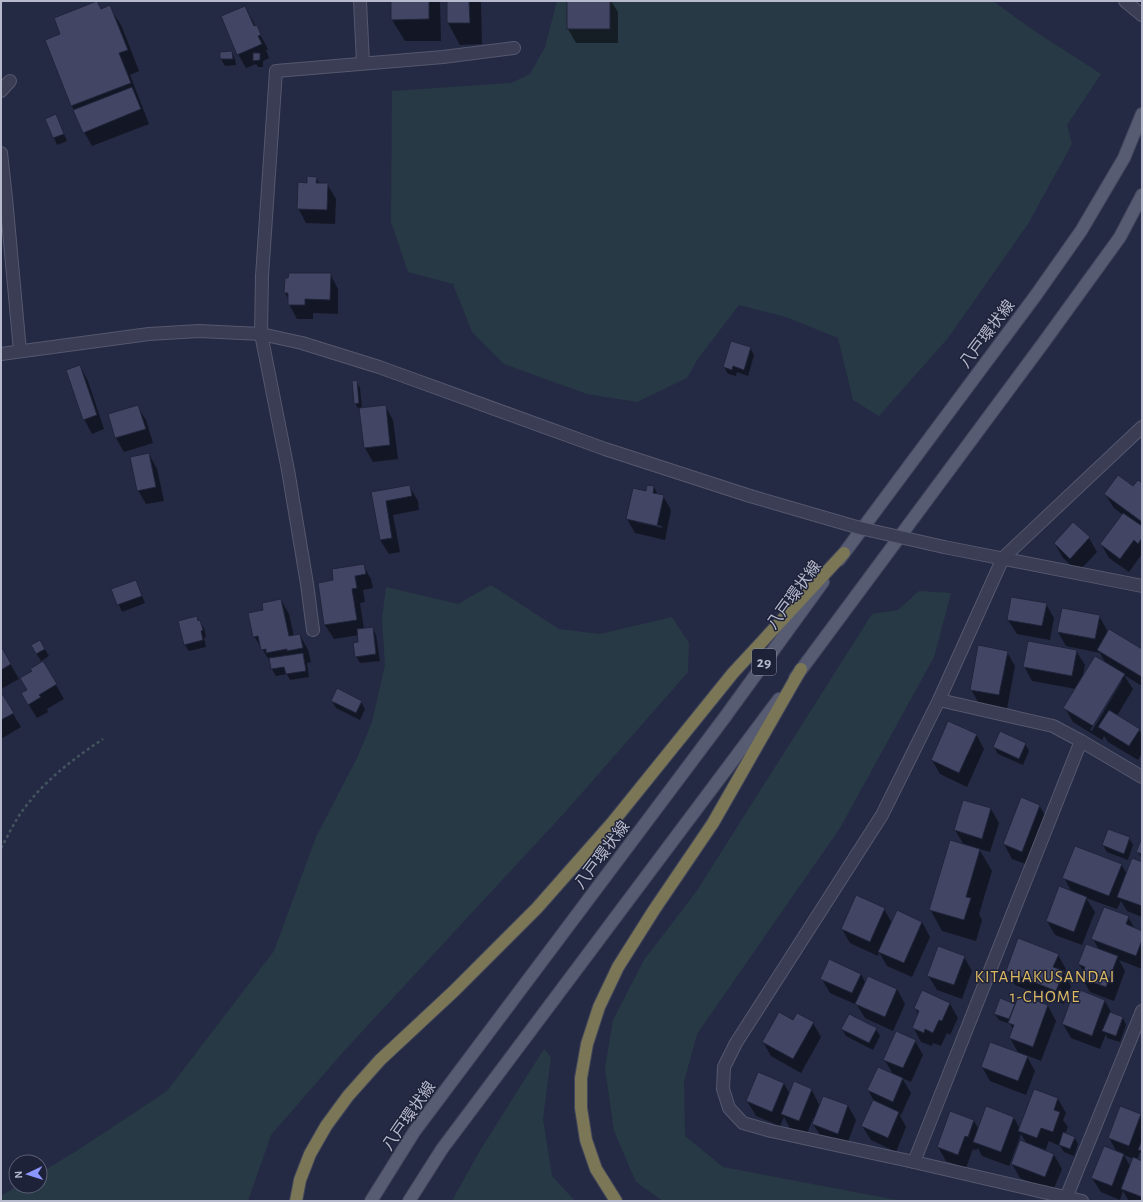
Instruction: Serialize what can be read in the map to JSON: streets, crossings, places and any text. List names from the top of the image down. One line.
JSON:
{"streets":{"main road":["八戸環状線","29"]},"districts":["KITAHAKUSANDAI 1-CHOME"],"north":"left"}
